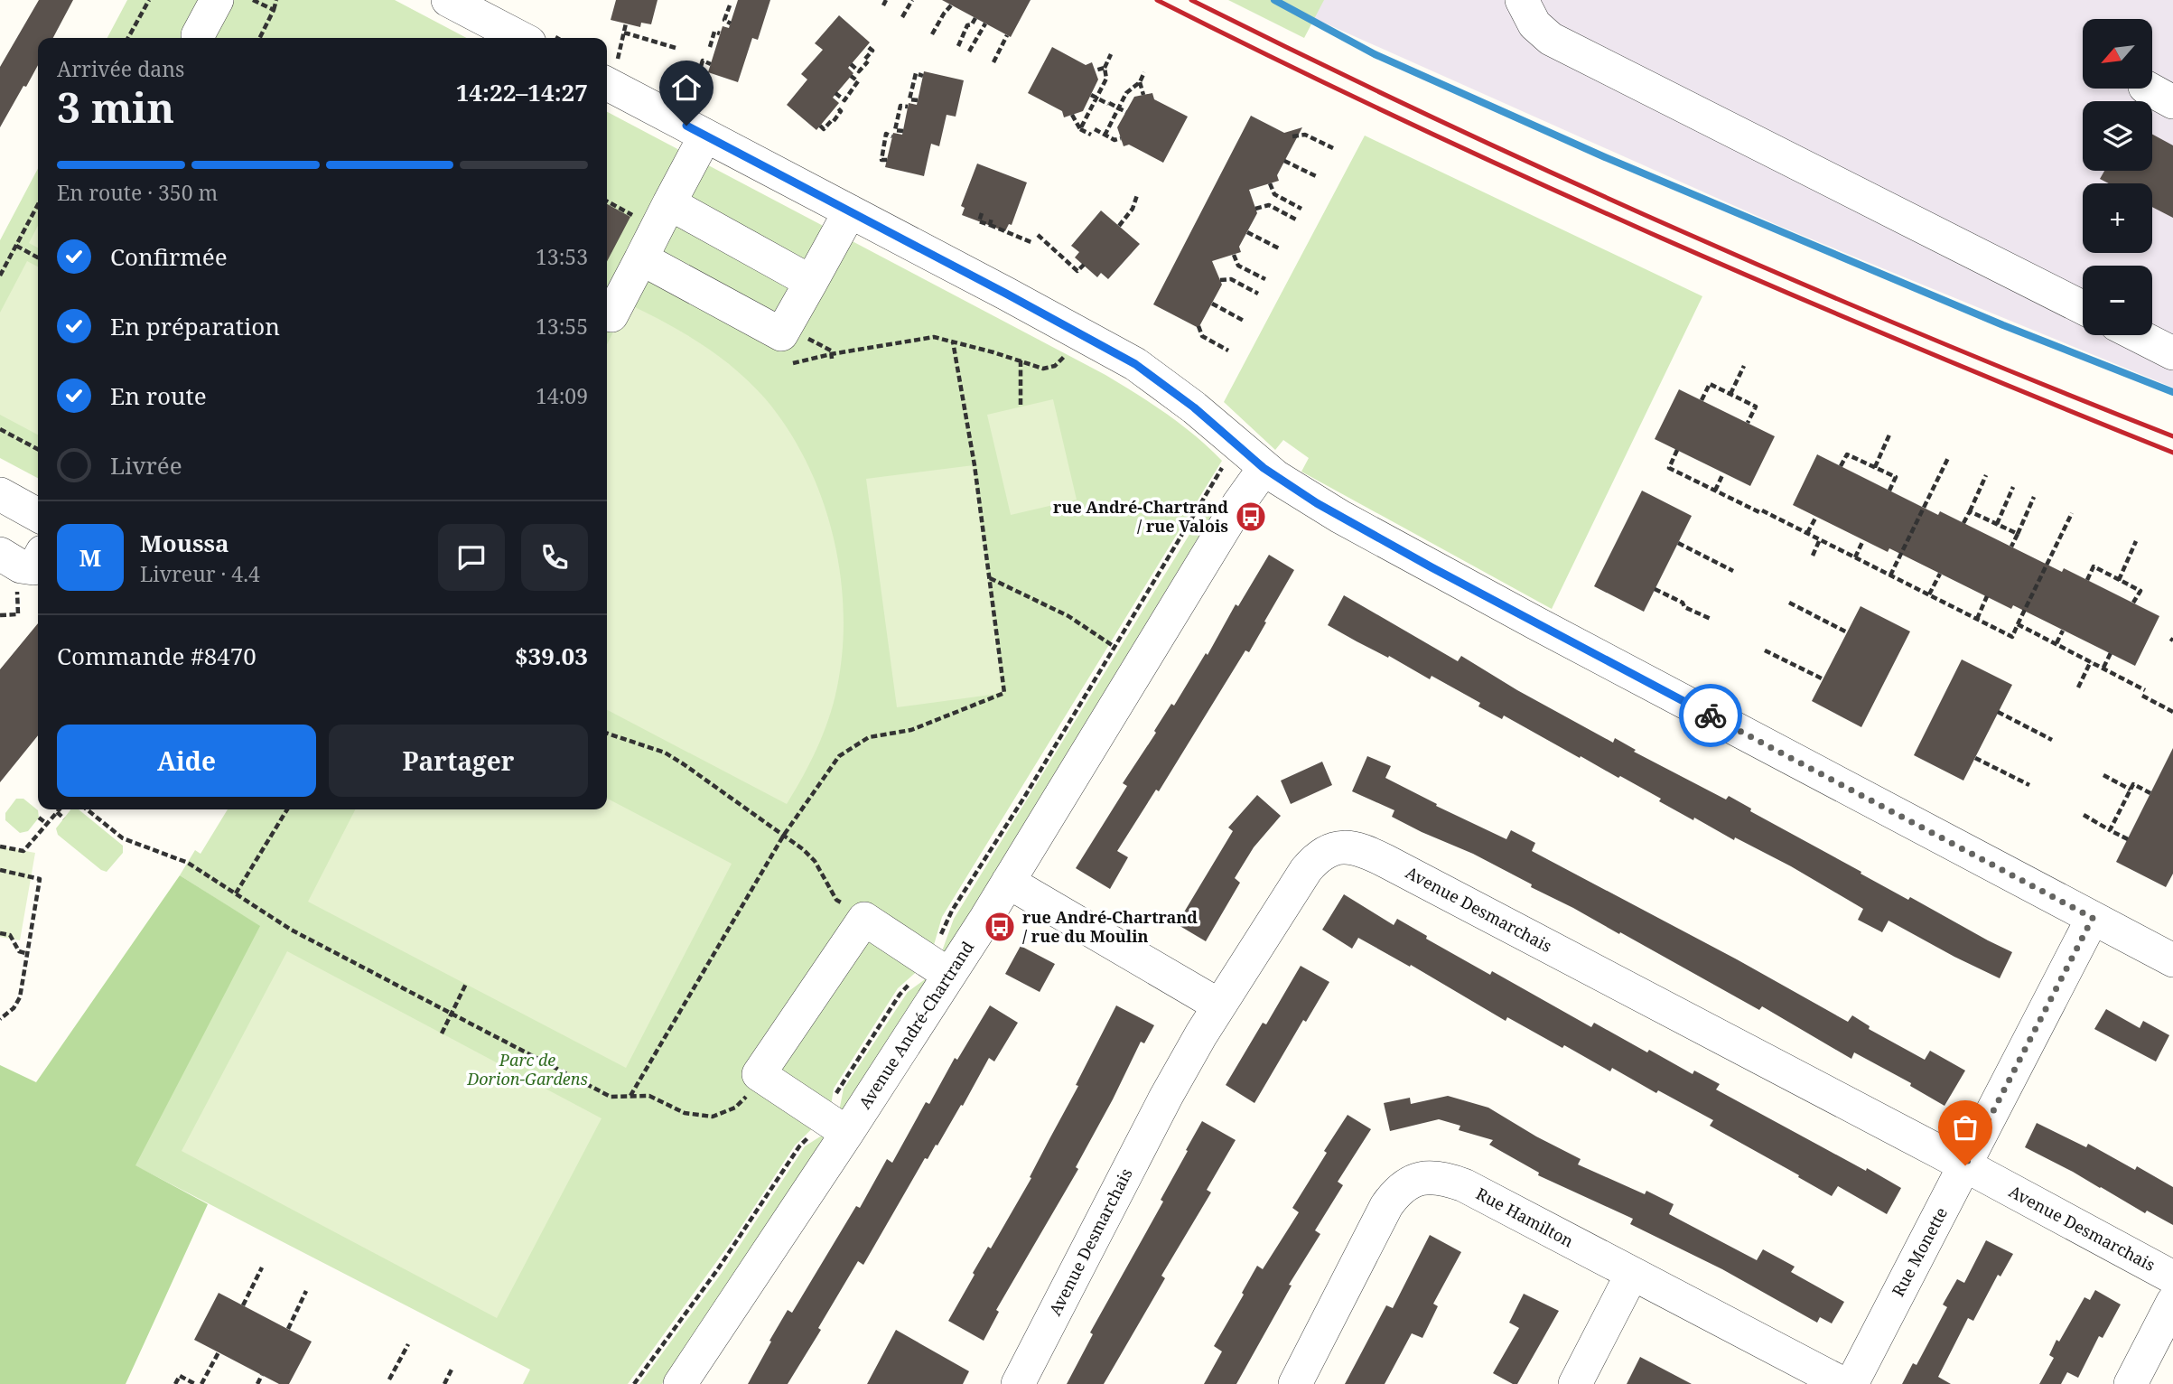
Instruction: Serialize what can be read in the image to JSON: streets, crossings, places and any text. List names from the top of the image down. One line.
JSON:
{"streets":{"street":["Avenue Desmarchais","Avenue André-Chartrand","Rue Hamilton","Rue Monette"]},"crossings":[["Avenue Desmarchais","Rue Monette"]],"parks":["Parc de Dorion-Gardens"],"places":{"bus stop":["rue André-Chartrand / rue Valois","rue André-Chartrand / rue du Moulin"]},"north":"bottom left","page":{"map_buttons":["+","−"],"heading":["3 min","Arrivée dans","14:22–14:27"],"panel":["Moussa","Livreur · 4.4","Commande #8470","$39.03"],"bar":"En route · 350 m","list":[["Confirmée","13:53"],["En préparation","13:55"],["En route","14:09"],"Livrée"],"round":"M","buttons":["Aide","Partager"]}}
